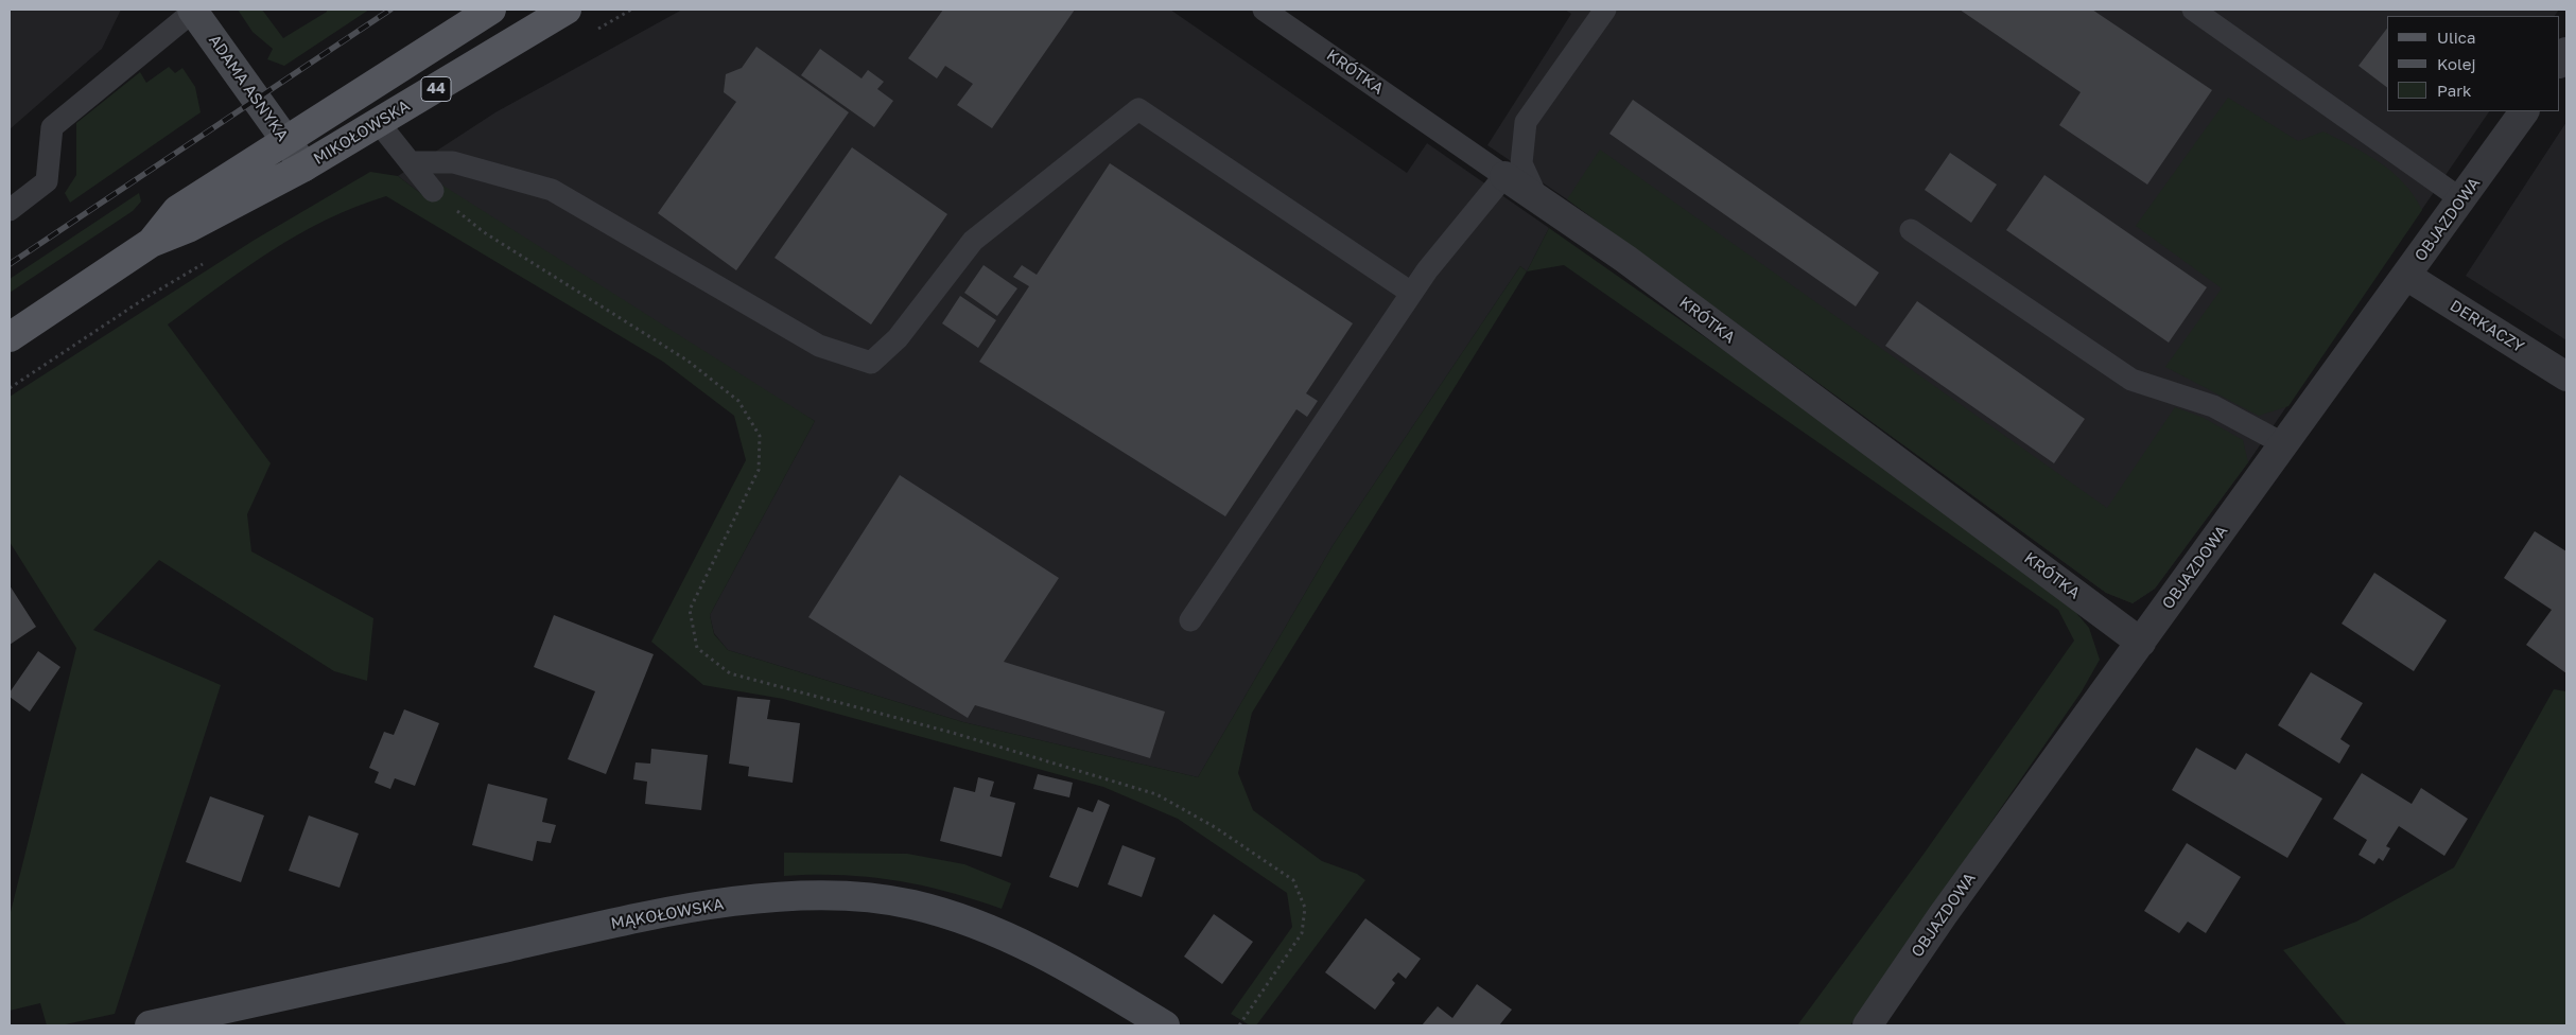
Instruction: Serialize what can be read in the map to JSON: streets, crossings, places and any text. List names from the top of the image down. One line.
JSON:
{"streets":{"main road":["44","MIKOŁOWSKA"],"street":["KRÓTKA","ADAMA ASNYKA","OBJAZDOWA","DERKACZY","MĄKOŁOWSKA"]},"crossings":[["KRÓTKA","OBJAZDOWA"],["ADAMA ASNYKA","MIKOŁOWSKA"],["OBJAZDOWA","DERKACZY"]],"legend":["Ulica","Kolej","Park"]}
